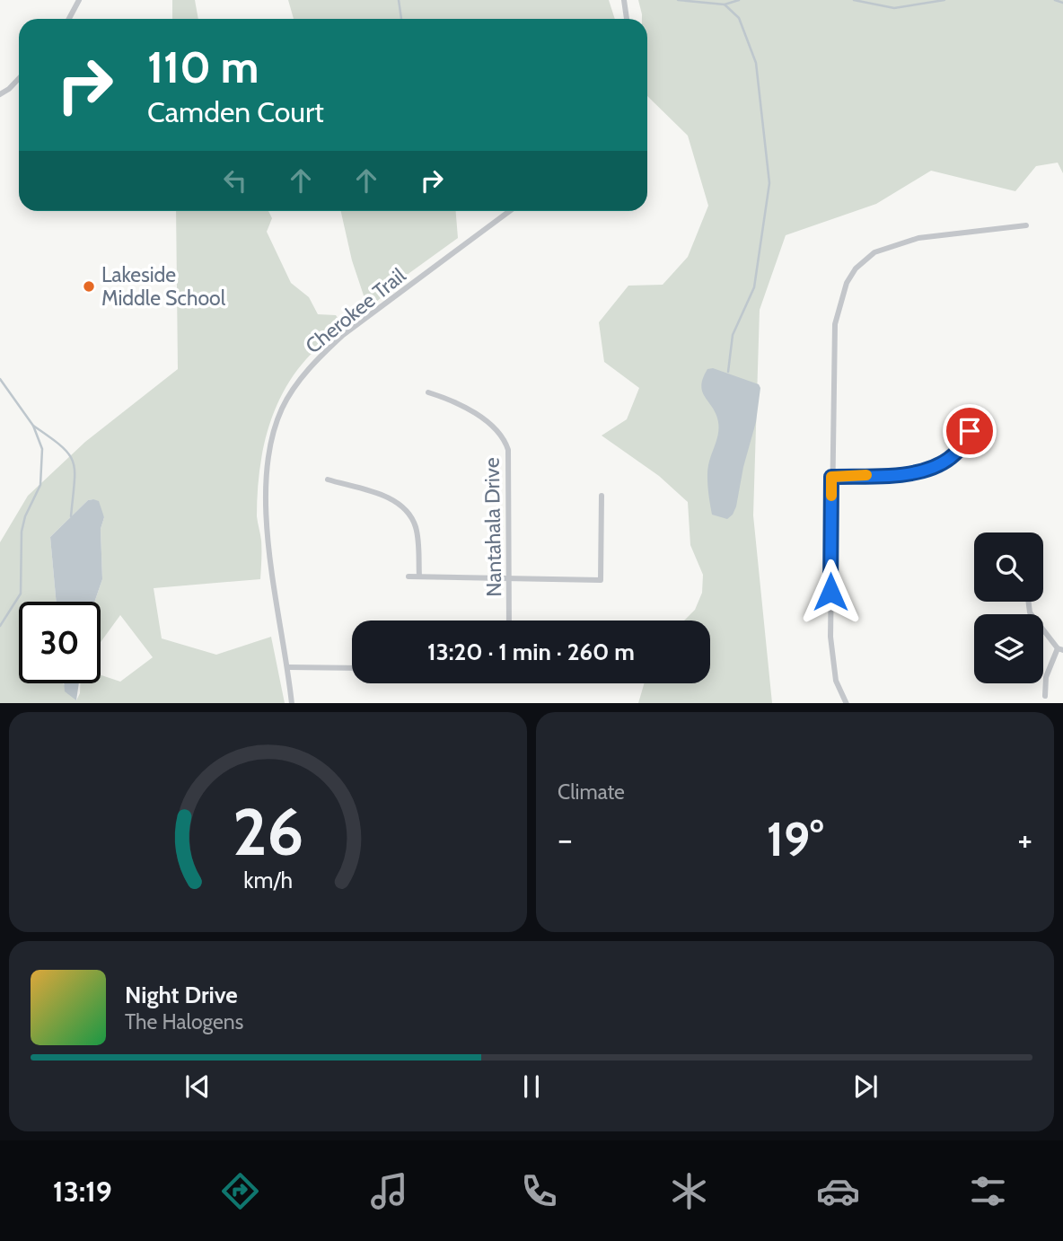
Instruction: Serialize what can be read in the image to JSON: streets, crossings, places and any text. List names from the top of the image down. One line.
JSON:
{"streets":{"street":["Cherokee Trail","Nantahala Drive"]},"places":["Lakeside Middle School"],"page":{"turn":["110 m","Camden Court"],"limit":"30","trip":"13:20 · 1 min · 260 m","tile":"Climate","heat":["−","19°","+"],"song":["Night Drive","The Halogens"],"tabs":"13:19","gauge":["26","km/h"]}}
